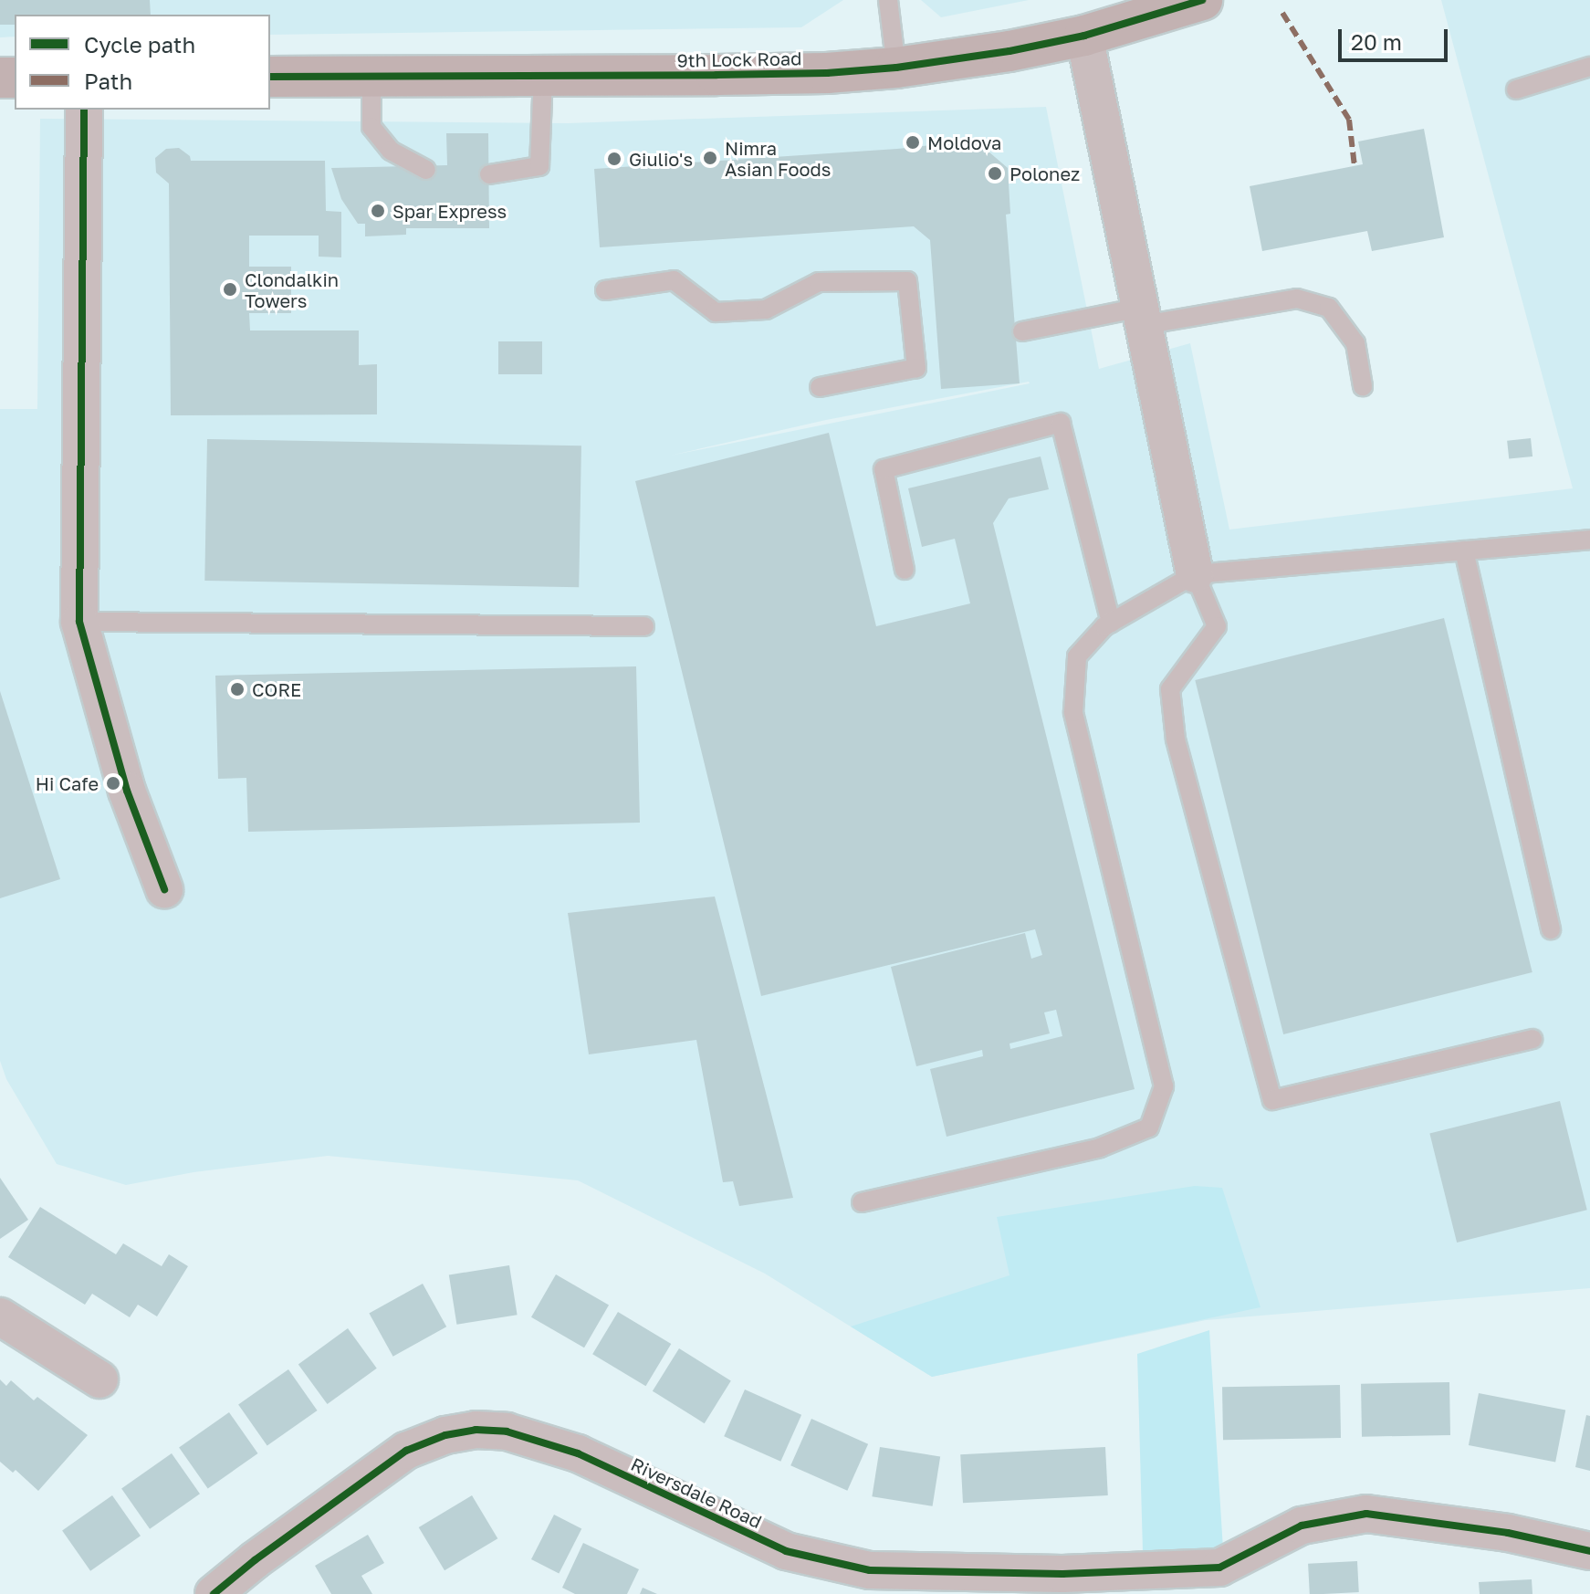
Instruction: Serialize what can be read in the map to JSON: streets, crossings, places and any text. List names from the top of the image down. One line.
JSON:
{"streets":{"street":["9th Lock Road","Riversdale Road"]},"places":["Moldova","Nimra Asian Foods","Giulio's","Polonez","Spar Express","Clondalkin Towers","CORE","Hi Cafe"],"legend":["Cycle path","Path"],"scale_bar":"20 m"}
